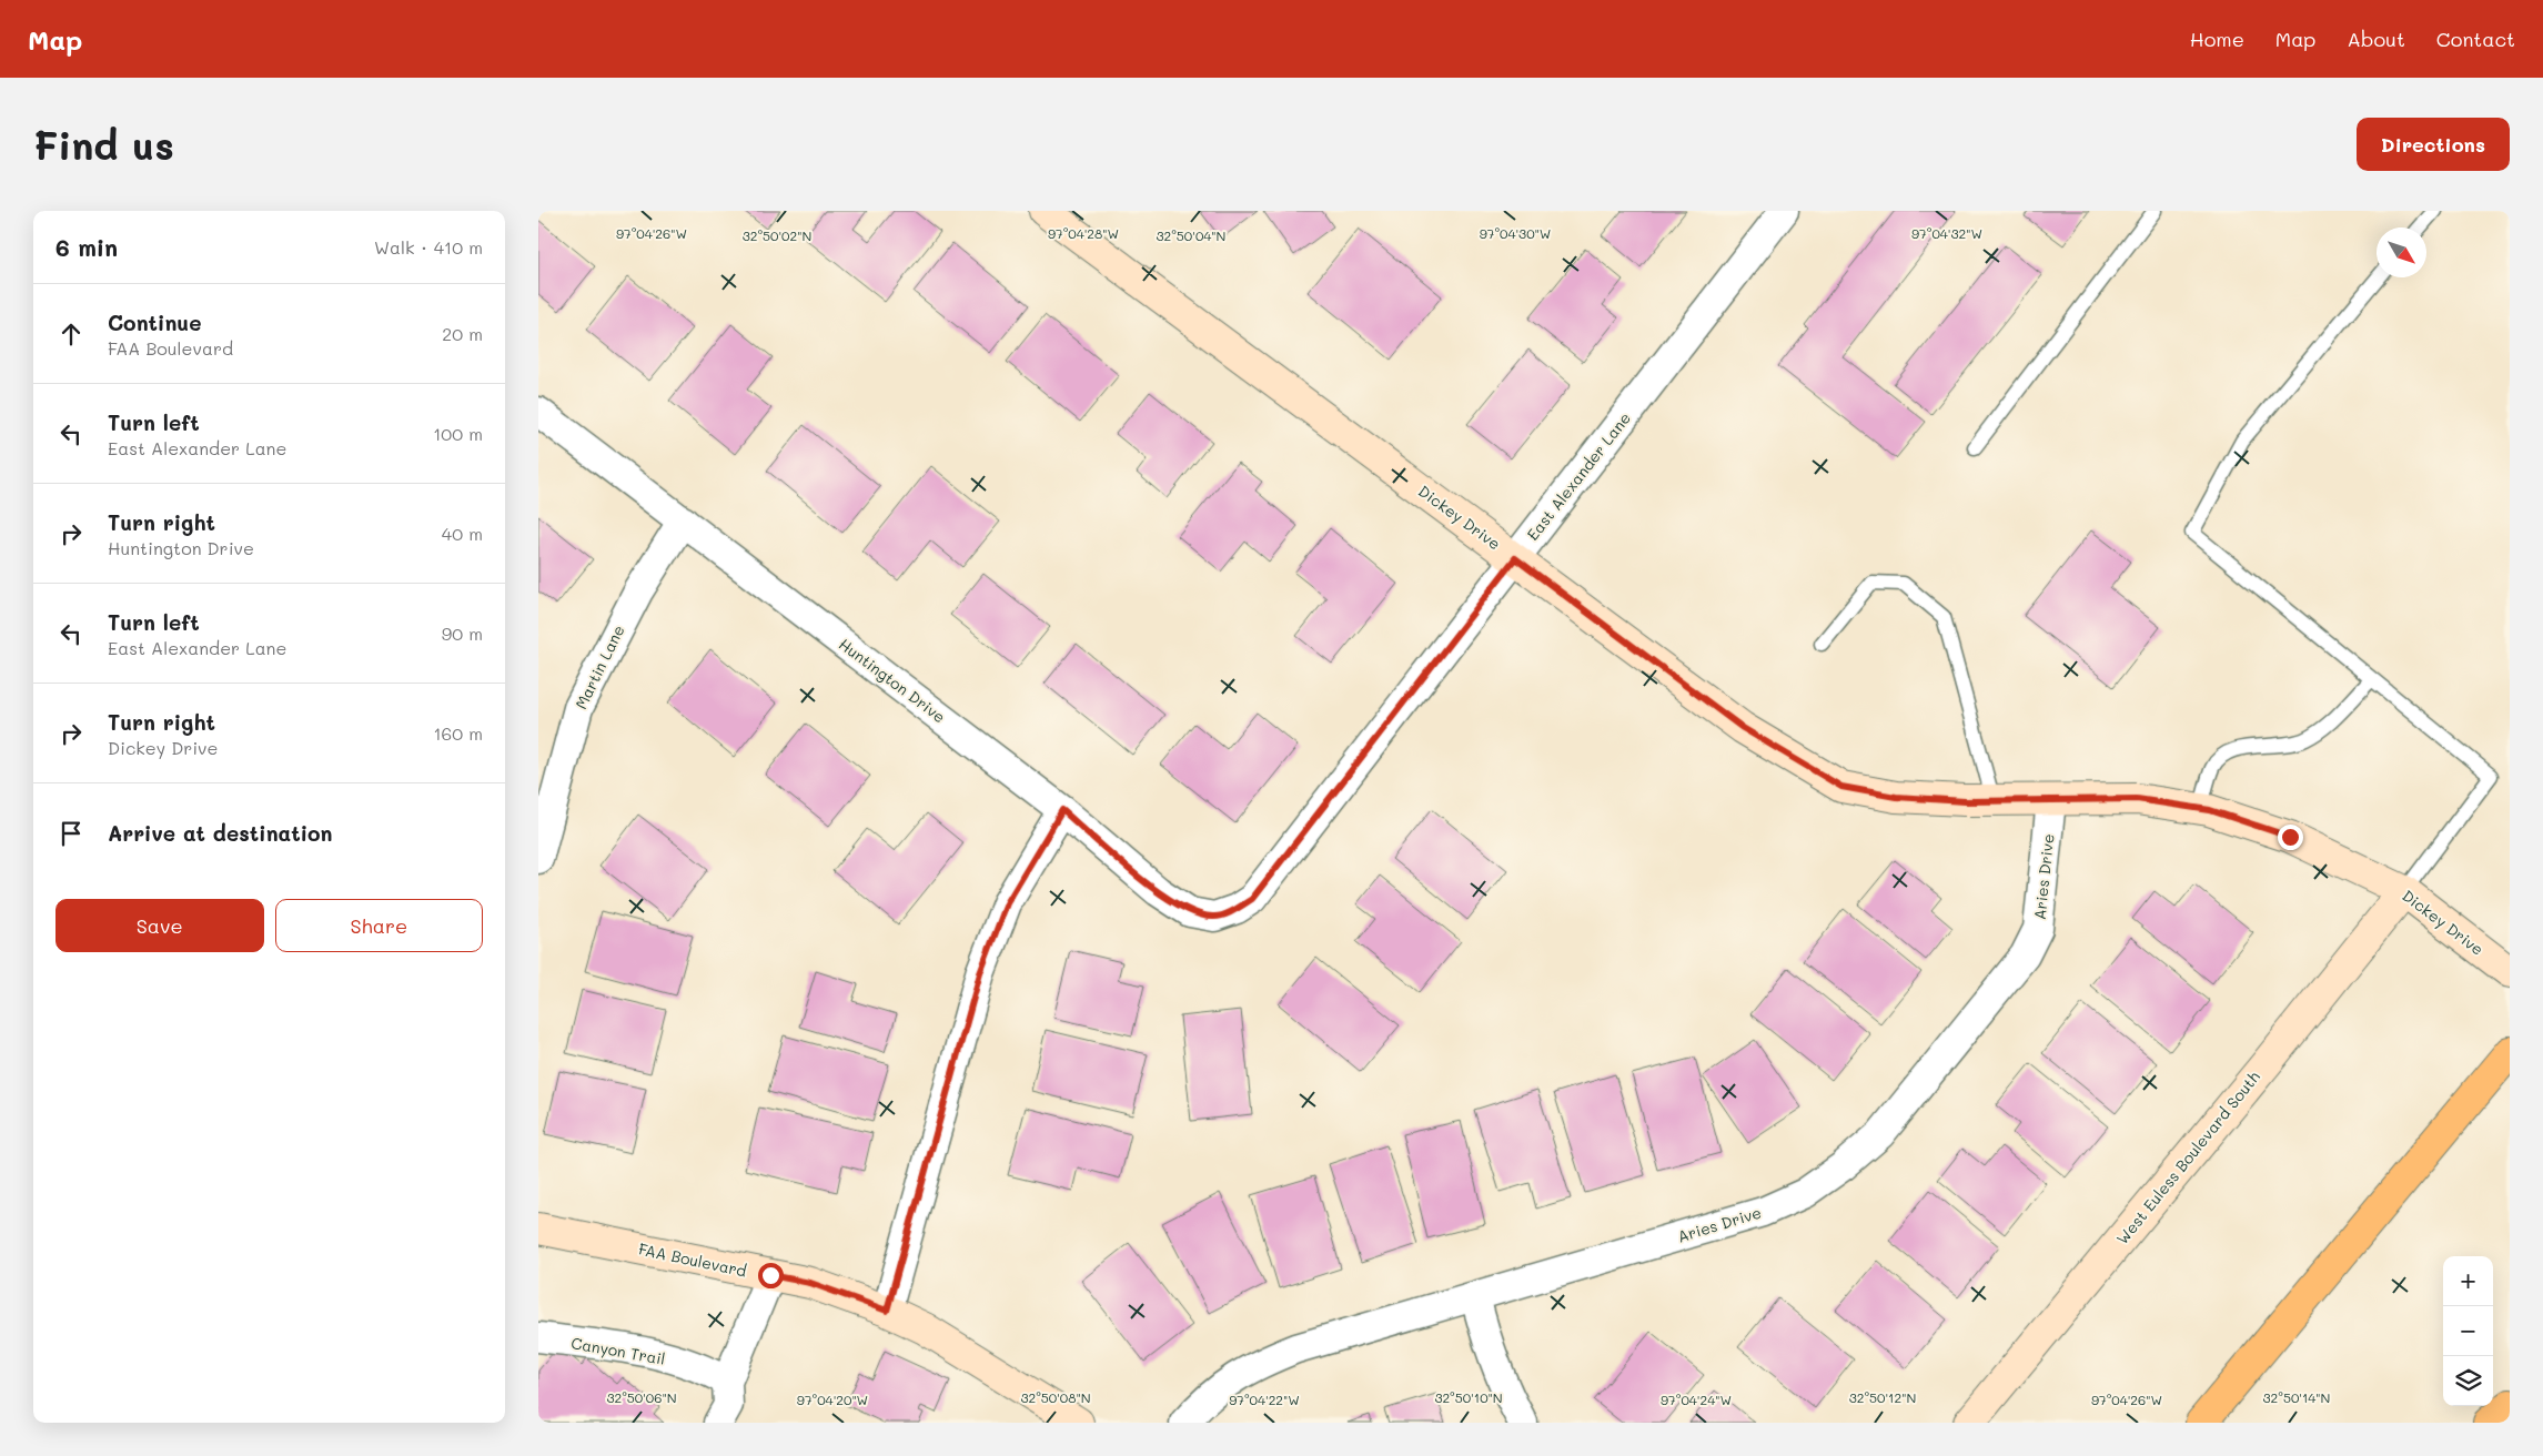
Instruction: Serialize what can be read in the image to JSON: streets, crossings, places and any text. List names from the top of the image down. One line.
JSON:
{"streets":{"street":["East Alexander Lane","Dickey Drive","Martin Lane","Huntington Drive","Aries Drive","West Euless Boulevard South","FAA Boulevard","Canyon Trail"]},"crossings":[["East Alexander Lane","Dickey Drive"],["East Alexander Lane","Huntington Drive"],["Dickey Drive","Aries Drive"],["Dickey Drive","West Euless Boulevard South"],["Martin Lane","Huntington Drive"]],"north":"bottom right","page":{"header":"Map","nav":["Home","Map","About","Contact"],"buttons":["Directions",["Save","Share"]],"title":"Find us","heading":["6 min","Walk · 410 m"],"list":[["Continue","FAA Boulevard","20 m"],["Turn left","East Alexander Lane","100 m"],["Turn right","Huntington Drive","40 m"],["Turn left","East Alexander Lane","90 m"],["Turn right","Dickey Drive","160 m"],"Arrive at destination"],"map_buttons":["+","−"]},"coordinates":["97°04'32\"W","97°04'26\"W","97°04'28\"W","97°04'30\"W","32°50'02\"N","32°50'04\"N","32°50'06\"N","32°50'08\"N","32°50'10\"N","32°50'12\"N","32°50'14\"N","97°04'20\"W","97°04'22\"W","97°04'24\"W"]}
